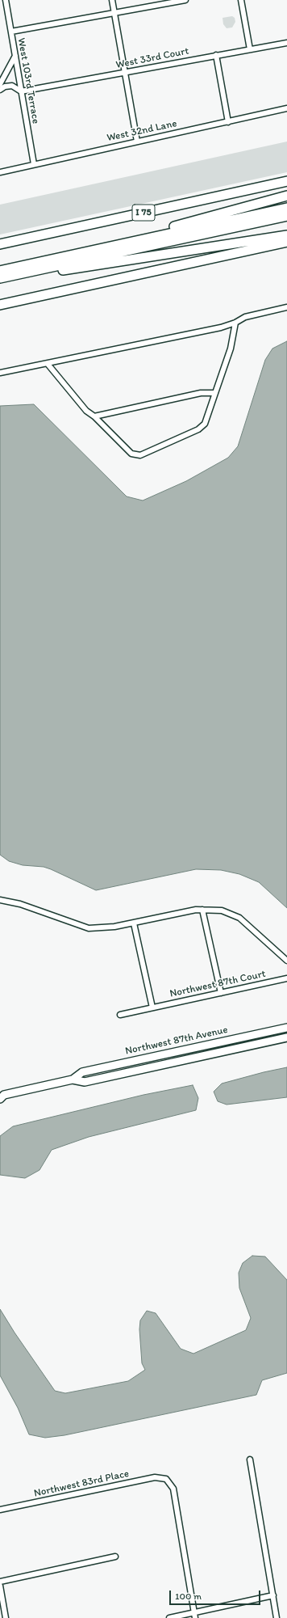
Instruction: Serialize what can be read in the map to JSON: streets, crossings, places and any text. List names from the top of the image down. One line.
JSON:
{"streets":{"highway":["I 75"],"street":["West 33rd Court","West 103rd Terrace","West 32nd Lane","Northwest 87th Court","Northwest 87th Avenue","Northwest 83rd Place"]},"crossings":[["West 33rd Court","West 103rd Terrace"],["West 103rd Terrace","West 32nd Lane"]],"scale_bar":"100 m"}
